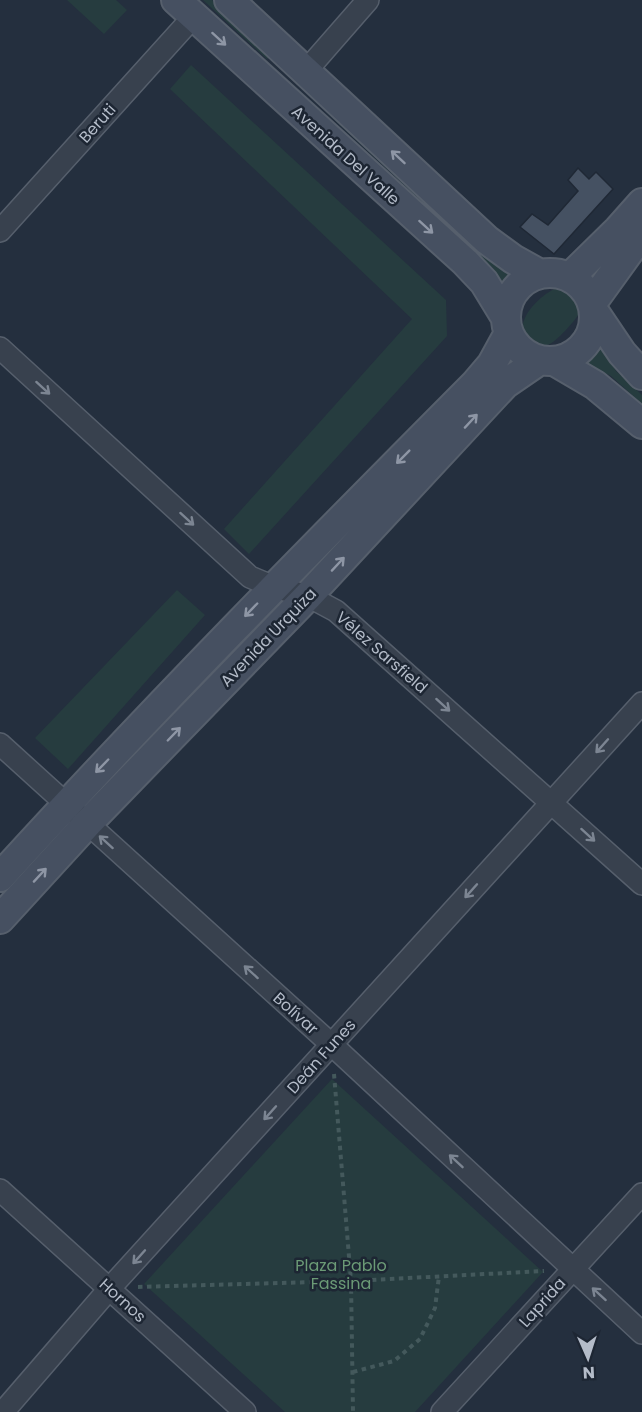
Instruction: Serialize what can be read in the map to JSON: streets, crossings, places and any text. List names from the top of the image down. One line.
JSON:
{"streets":{"main road":["Avenida Del Valle","Avenida Urquiza"],"street":["Beruti","Vélez Sarsfield","Bolívar","Deán Funes","Hornos","Laprida"]},"crossings":[["Beruti","Avenida Del Valle"],["Avenida Del Valle","Avenida Urquiza"],["Avenida Urquiza","Vélez Sarsfield"],["Avenida Urquiza","Bolívar"],["Vélez Sarsfield","Deán Funes"],["Bolívar","Deán Funes"],["Bolívar","Laprida"],["Deán Funes","Hornos"]],"one_way":["Vélez Sarsfield","Bolívar","Deán Funes"],"parks":["Plaza Pablo Fassina"],"north":"bottom"}
